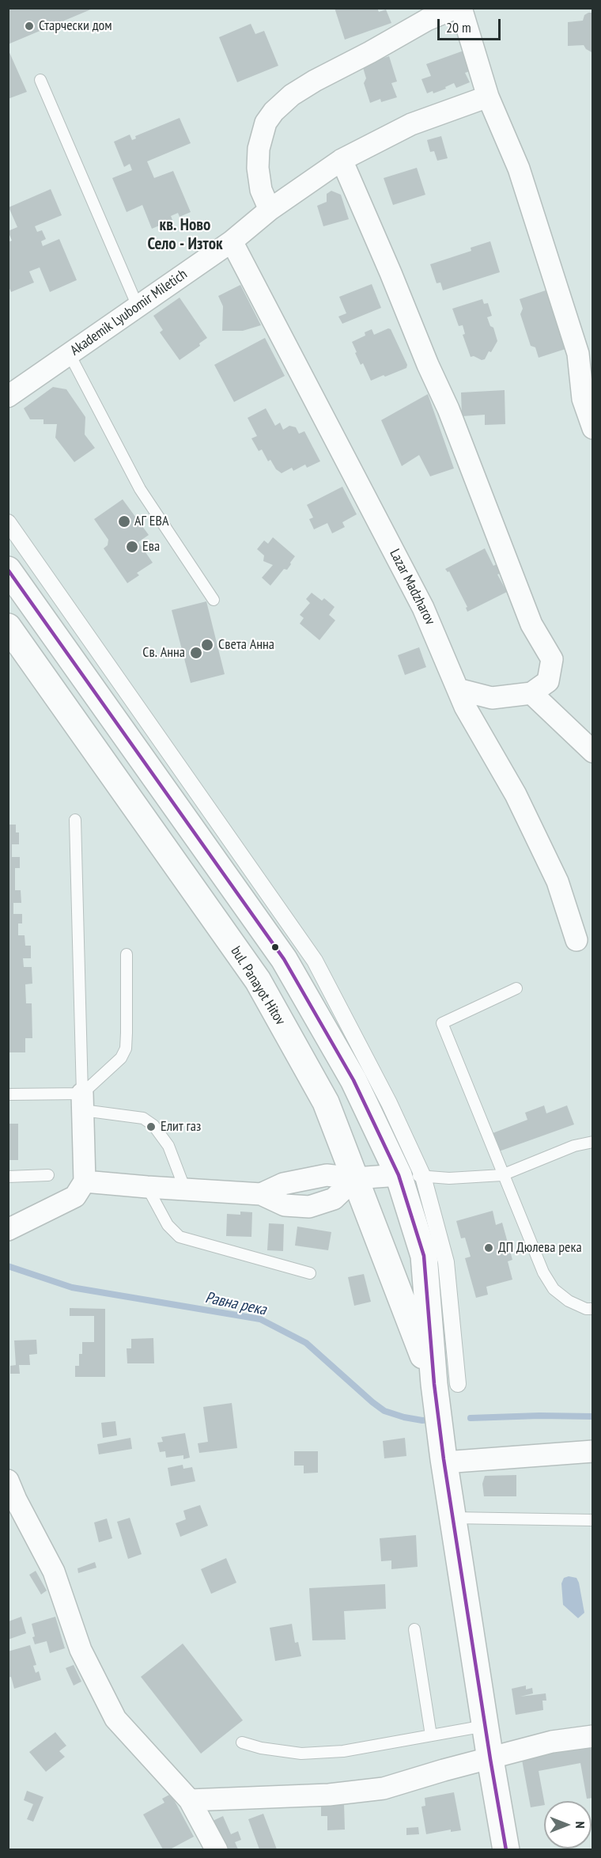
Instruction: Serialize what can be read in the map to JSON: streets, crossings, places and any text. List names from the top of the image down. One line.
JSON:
{"streets":{"street":["Akademik Lyubomir Miletich","Lazar Madzharov","bul. Panayot Hitov"]},"crossings":[["Akademik Lyubomir Miletich","Lazar Madzharov"]],"districts":["кв. Ново Село - Изток"],"water":["Равна река"],"places":["Старчески дом","АГ ЕВА","Ева","Света Анна","Св. Анна","Елит газ","ДП Дюлева река"],"scale_bar":"20 m","north":"right"}
